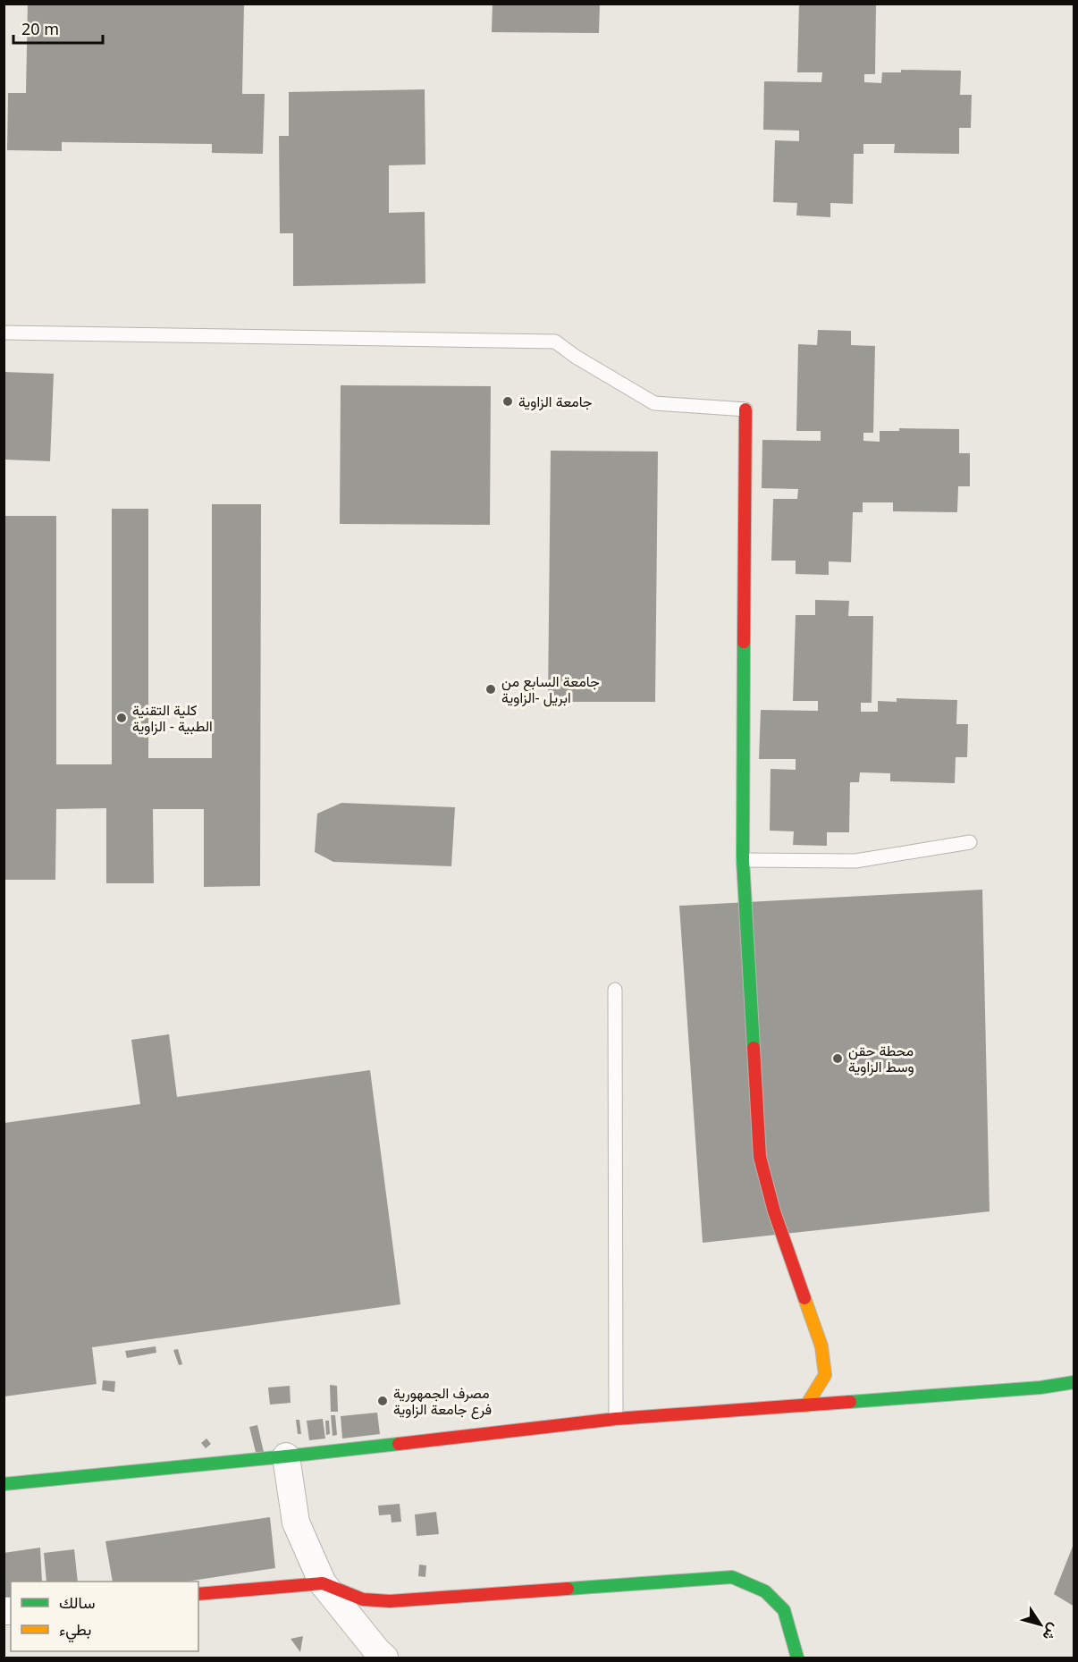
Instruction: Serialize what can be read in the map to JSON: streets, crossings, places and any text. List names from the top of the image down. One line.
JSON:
{"places":["جامعة الزاوية","جامعة السابع من ابريل -الزاوية","كلية التقنية الطبية - الزاوية","محطة حقن وسط الزاوية","مصرف الجمهورية فرع جامعة الزاوية"],"legend":["سالك","بطيء"],"scale_bar":"20 m","north":"bottom right"}
